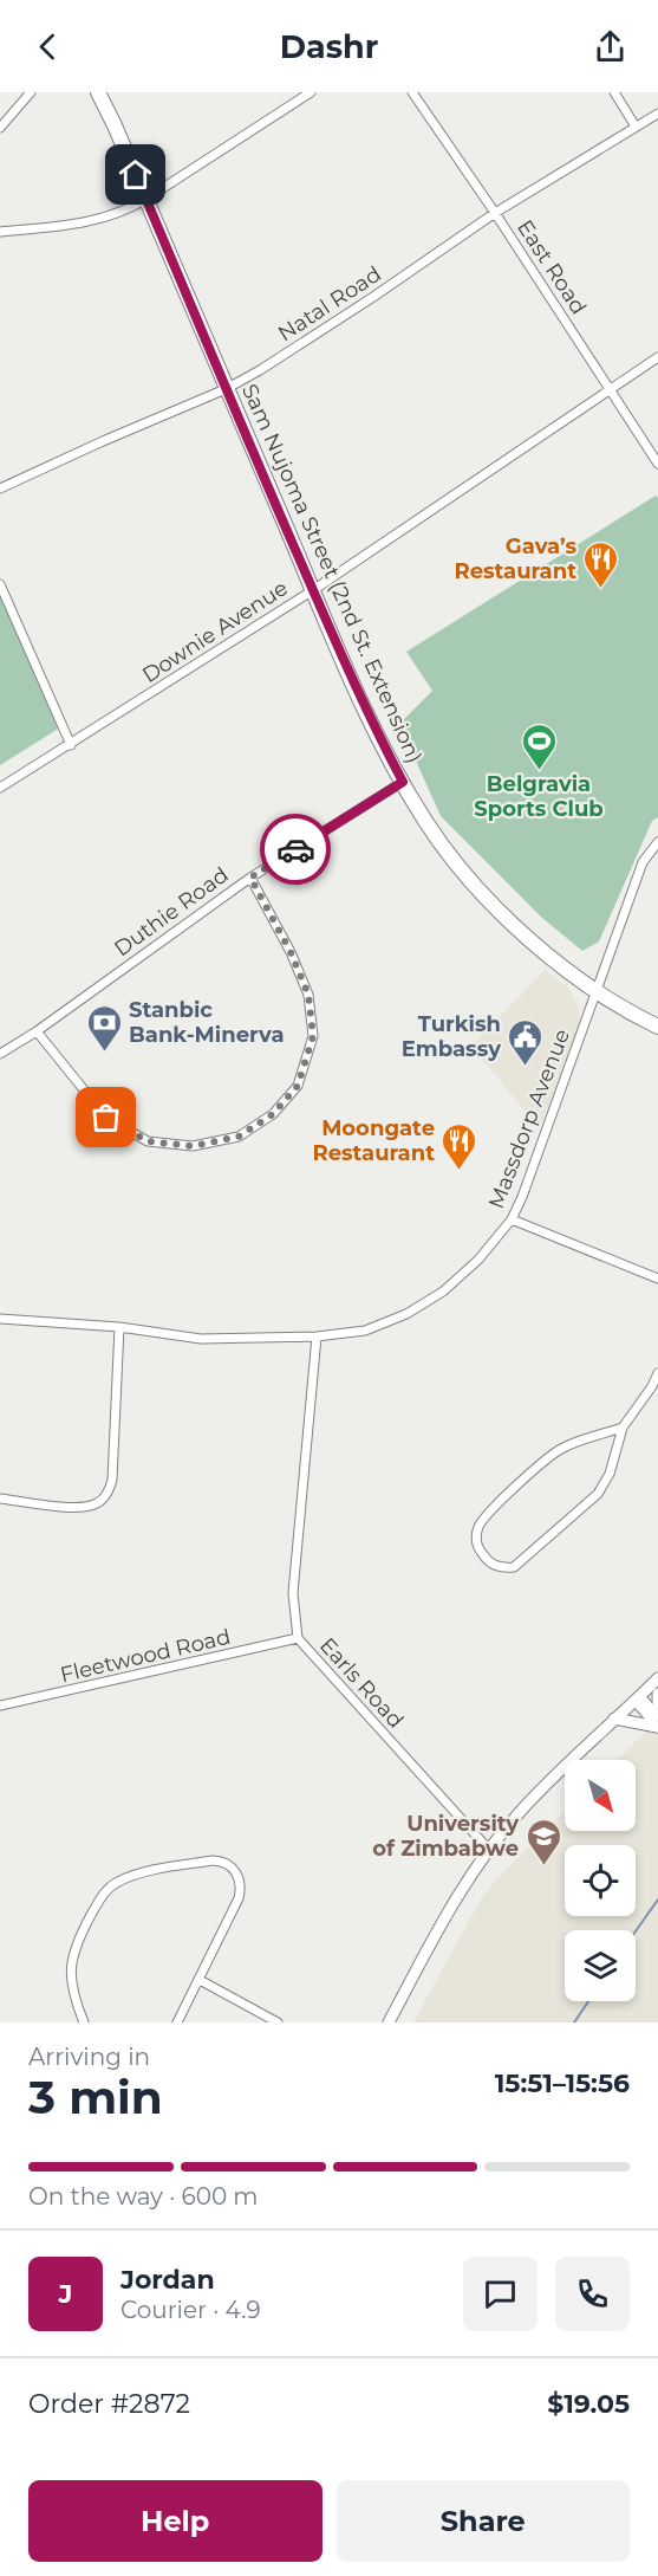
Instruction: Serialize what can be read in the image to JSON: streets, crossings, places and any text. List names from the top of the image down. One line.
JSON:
{"streets":{"highway":["Sam Nujoma Street (2nd St. Extension)"],"street":["East Road","Natal Road","Downie Avenue","Duthie Road","Massdorp Avenue","Fleetwood Road","Earls Road"]},"crossings":[["East Road","Natal Road"],["East Road","Downie Avenue"],["Natal Road","Sam Nujoma Street (2nd St. Extension)"],["Sam Nujoma Street (2nd St. Extension)","Downie Avenue"],["Sam Nujoma Street (2nd St. Extension)","Duthie Road"],["Sam Nujoma Street (2nd St. Extension)","Massdorp Avenue"],["Massdorp Avenue","Earls Road"],["Fleetwood Road","Earls Road"]],"places":{"restaurant":["Gava’s Restaurant","Moongate Restaurant"],"sports":["Belgravia Sports Club"],"bank":["Stanbic Bank-Minerva"],"public building":["Turkish Embassy"],"school or university":["University of Zimbabwe"]},"north":"bottom right","page":{"header":"Dashr","heading":["3 min","Arriving in","15:51–15:56"],"panel":["Jordan","Courier · 4.9","Order #2872","$19.05"],"bar":"On the way · 600 m","round":"J","buttons":["Help","Share"]}}
